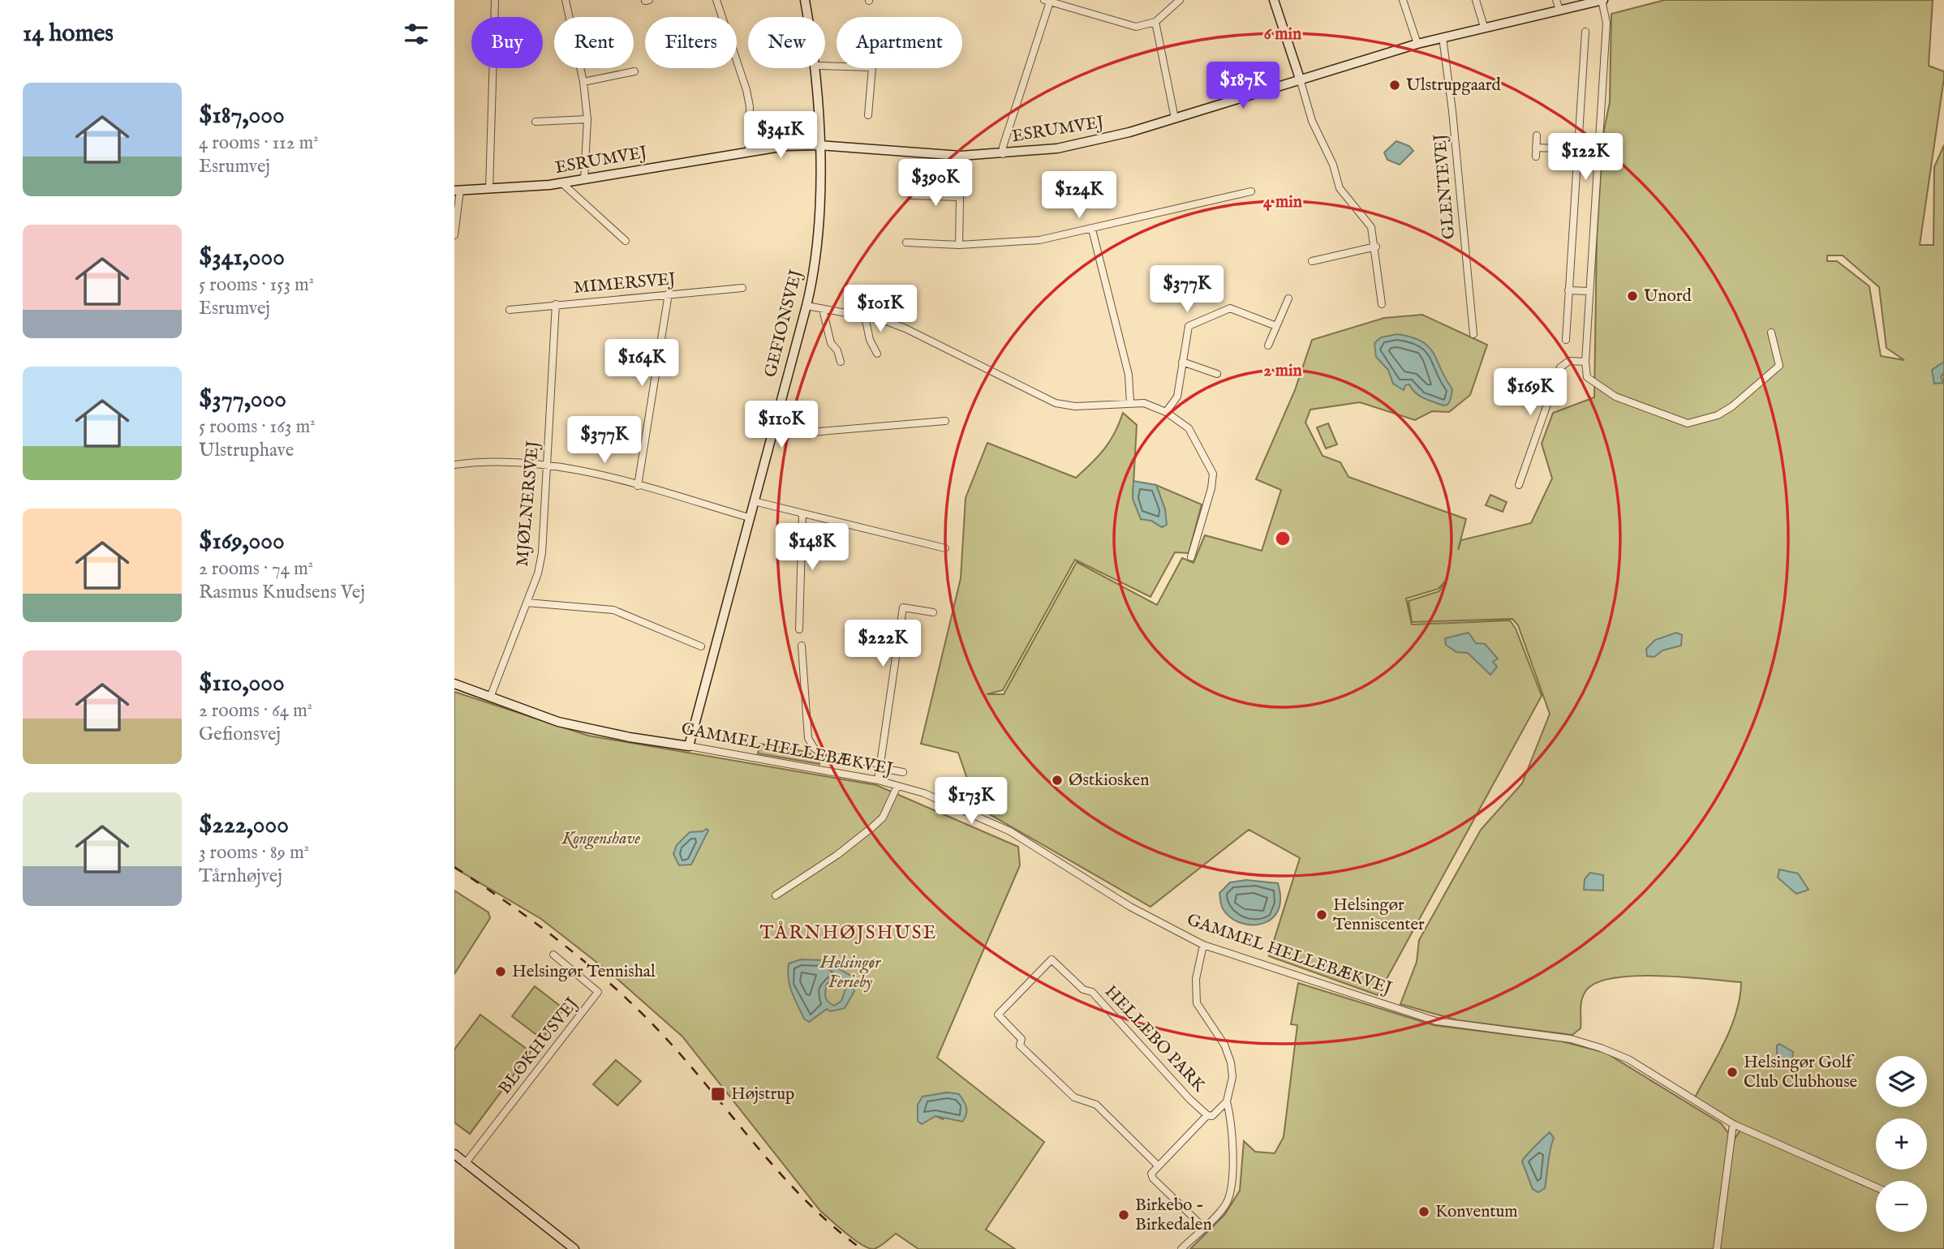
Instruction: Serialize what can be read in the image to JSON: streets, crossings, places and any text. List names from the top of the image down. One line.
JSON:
{"streets":{"main road":["ESRUMVEJ","GEFIONSVEJ","GAMMEL HELLEBÆKVEJ"],"street":["GLENTEVEJ","MIMERSVEJ","MJØLNERSVEJ","HELLEBO PARK","BLOKHUSVEJ"]},"crossings":[["ESRUMVEJ","GLENTEVEJ"],["ESRUMVEJ","GEFIONSVEJ"],["MIMERSVEJ","MJØLNERSVEJ"],["GEFIONSVEJ","GAMMEL HELLEBÆKVEJ"],["MJØLNERSVEJ","GAMMEL HELLEBÆKVEJ"],["GAMMEL HELLEBÆKVEJ","HELLEBO PARK"]],"districts":["TÅRNHØJSHUSE"],"parks":["Kongenshave","Helsingør Ferieby"],"places":{"other":["Ulstrupgaard","Unord","Østkiosken","Helsingør Tenniscenter","Helsingør Tennishal","Helsingør Golf Club Clubhouse","Konventum","Birkebo - Birkedalen"],"transit":["Højstrup"]},"page":{"heading":"14 homes","chip":["Buy","Rent","Filters","New","Apartment"],"price":["$187K","$341K","$122K","$390K","$124K","$377K","$101K","$164K","$169K","$110K","$377K","$148K","$222K","$173K"],"list":[{"name":"$187,000","note":"4 rooms · 112 m² · Esrumvej"},{"name":"$341,000","note":"5 rooms · 153 m² · Esrumvej"},{"name":"$377,000","note":"5 rooms · 163 m² · Ulstruphave"},{"name":"$169,000","note":"2 rooms · 74 m² · Rasmus Knudsens Vej"},{"name":"$110,000","note":"2 rooms · 64 m² · Gefionsvej"},{"name":"$222,000","note":"3 rooms · 89 m² · Tårnhøjvej"}],"map_buttons":["+","−"]},"rings":["6 min","4 min","2 min"]}
